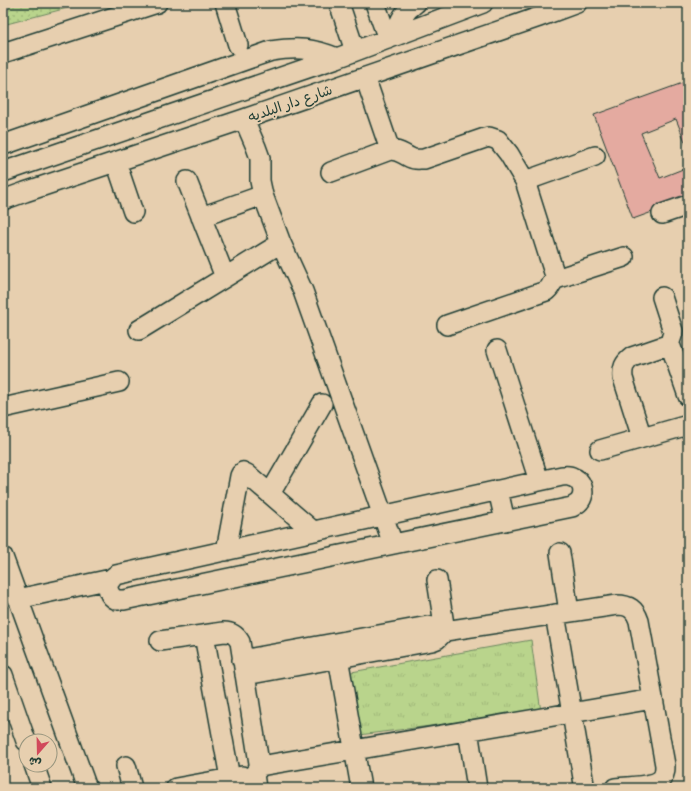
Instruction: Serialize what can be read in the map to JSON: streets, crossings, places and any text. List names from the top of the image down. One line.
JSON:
{"streets":{"street":["شارع دار البلديه"]},"north":"bottom"}
